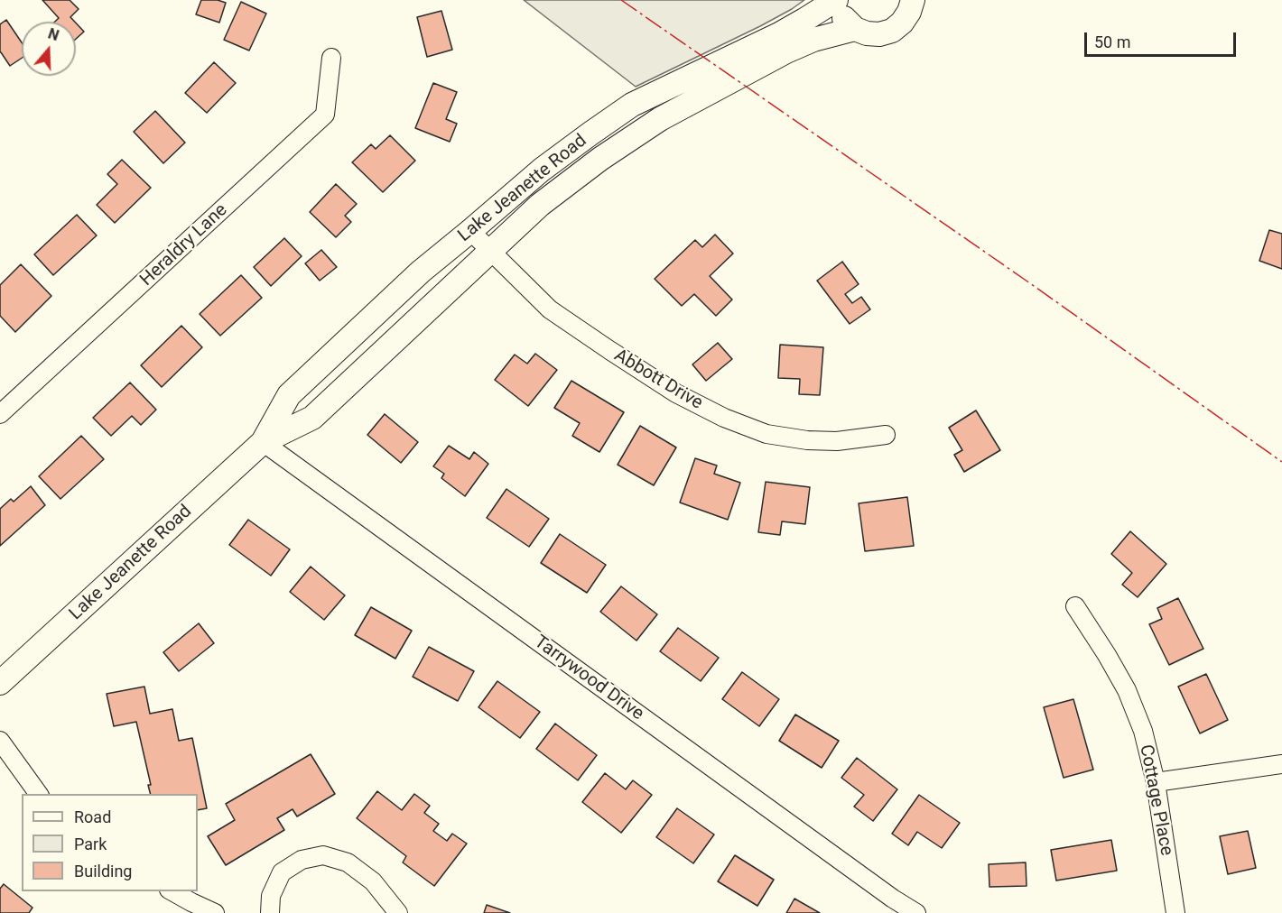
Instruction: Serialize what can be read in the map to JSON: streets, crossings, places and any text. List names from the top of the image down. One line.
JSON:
{"streets":{"street":["Lake Jeanette Road","Heraldry Lane","Abbott Drive","Tarrywood Drive","Cottage Place"]},"crossings":[["Lake Jeanette Road","Abbott Drive"],["Lake Jeanette Road","Tarrywood Drive"]],"legend":["Road","Park","Building"],"scale_bar":"50 m","north":"top"}
